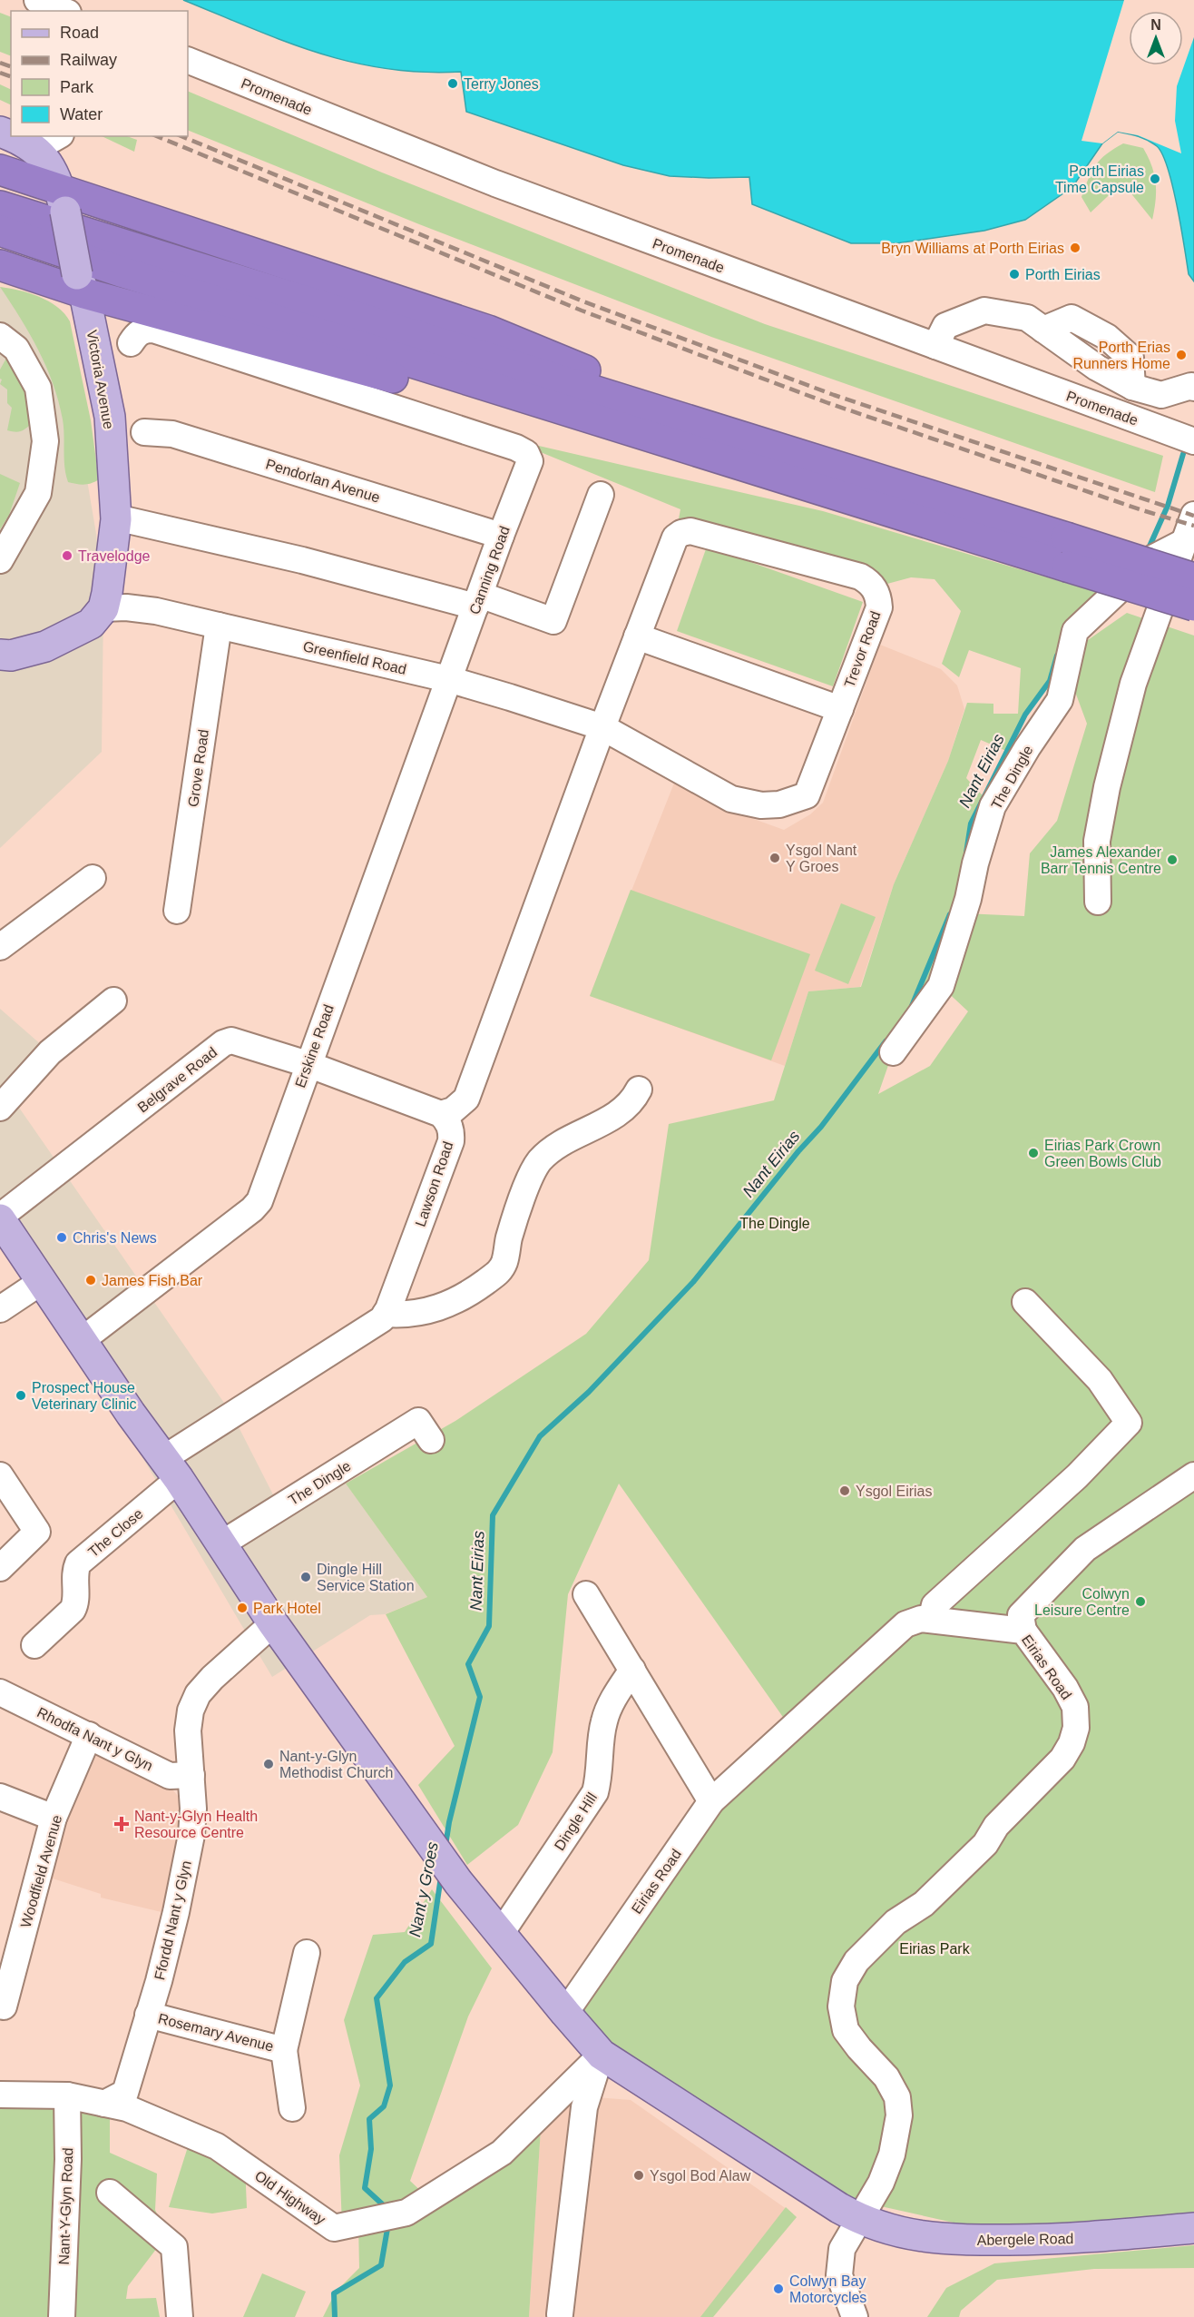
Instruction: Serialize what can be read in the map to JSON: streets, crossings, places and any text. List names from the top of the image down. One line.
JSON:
{"streets":{"main road":["Victoria Avenue","Abergele Road"],"street":["Promenade","Pendorlan Avenue","Canning Road","Trevor Road","Greenfield Road","Grove Road","The Dingle","Erskine Road","Belgrave Road","Lawson Road","The Close","Eirias Road","Rhodfa Nant y Glyn","Dingle Hill","Woodfield Avenue","Ffordd Nant y Glyn","Rosemary Avenue","Old Highway","Nant-Y-Glyn Road"]},"crossings":[["Victoria Avenue","Greenfield Road"],["Pendorlan Avenue","Canning Road"],["Canning Road","Greenfield Road"],["Canning Road","Erskine Road"],["Trevor Road","Greenfield Road"],["Greenfield Road","Grove Road"],["Greenfield Road","Erskine Road"],["The Dingle","Abergele Road"],["Erskine Road","Belgrave Road"],["Erskine Road","Abergele Road"],["Belgrave Road","Lawson Road"],["Belgrave Road","Abergele Road"],["The Close","Abergele Road"],["Eirias Road","Abergele Road"],["Rhodfa Nant y Glyn","Woodfield Avenue"],["Rhodfa Nant y Glyn","Ffordd Nant y Glyn"],["Dingle Hill","Abergele Road"],["Ffordd Nant y Glyn","Rosemary Avenue"],["Ffordd Nant y Glyn","Old Highway"],["Ffordd Nant y Glyn","Abergele Road"],["Old Highway","Nant-Y-Glyn Road"],["Old Highway","Abergele Road"]],"water":["Nant Eirias","Nant y Groes"],"parks":["The Dingle","Eirias Park"],"places":{"other":["Terry Jones","Porth Eirias Time Capsule","Bryn Williams at Porth Eirias","Porth Eirias","Porth Erias Runners Home","Travelodge","Ysgol Nant Y Groes","James Alexander Barr Tennis Centre","Eirias Park Crown Green Bowls Club","Chris's News","James Fish Bar","Prospect House Veterinary Clinic","Ysgol Eirias","Dingle Hill Service Station","Colwyn Leisure Centre","Park Hotel","Nant-y-Glyn Methodist Church","Ysgol Bod Alaw","Colwyn Bay Motorcycles"],"health":["Nant-y-Glyn Health Resource Centre"]},"legend":["Road","Railway","Park","Water"],"north":"top"}
